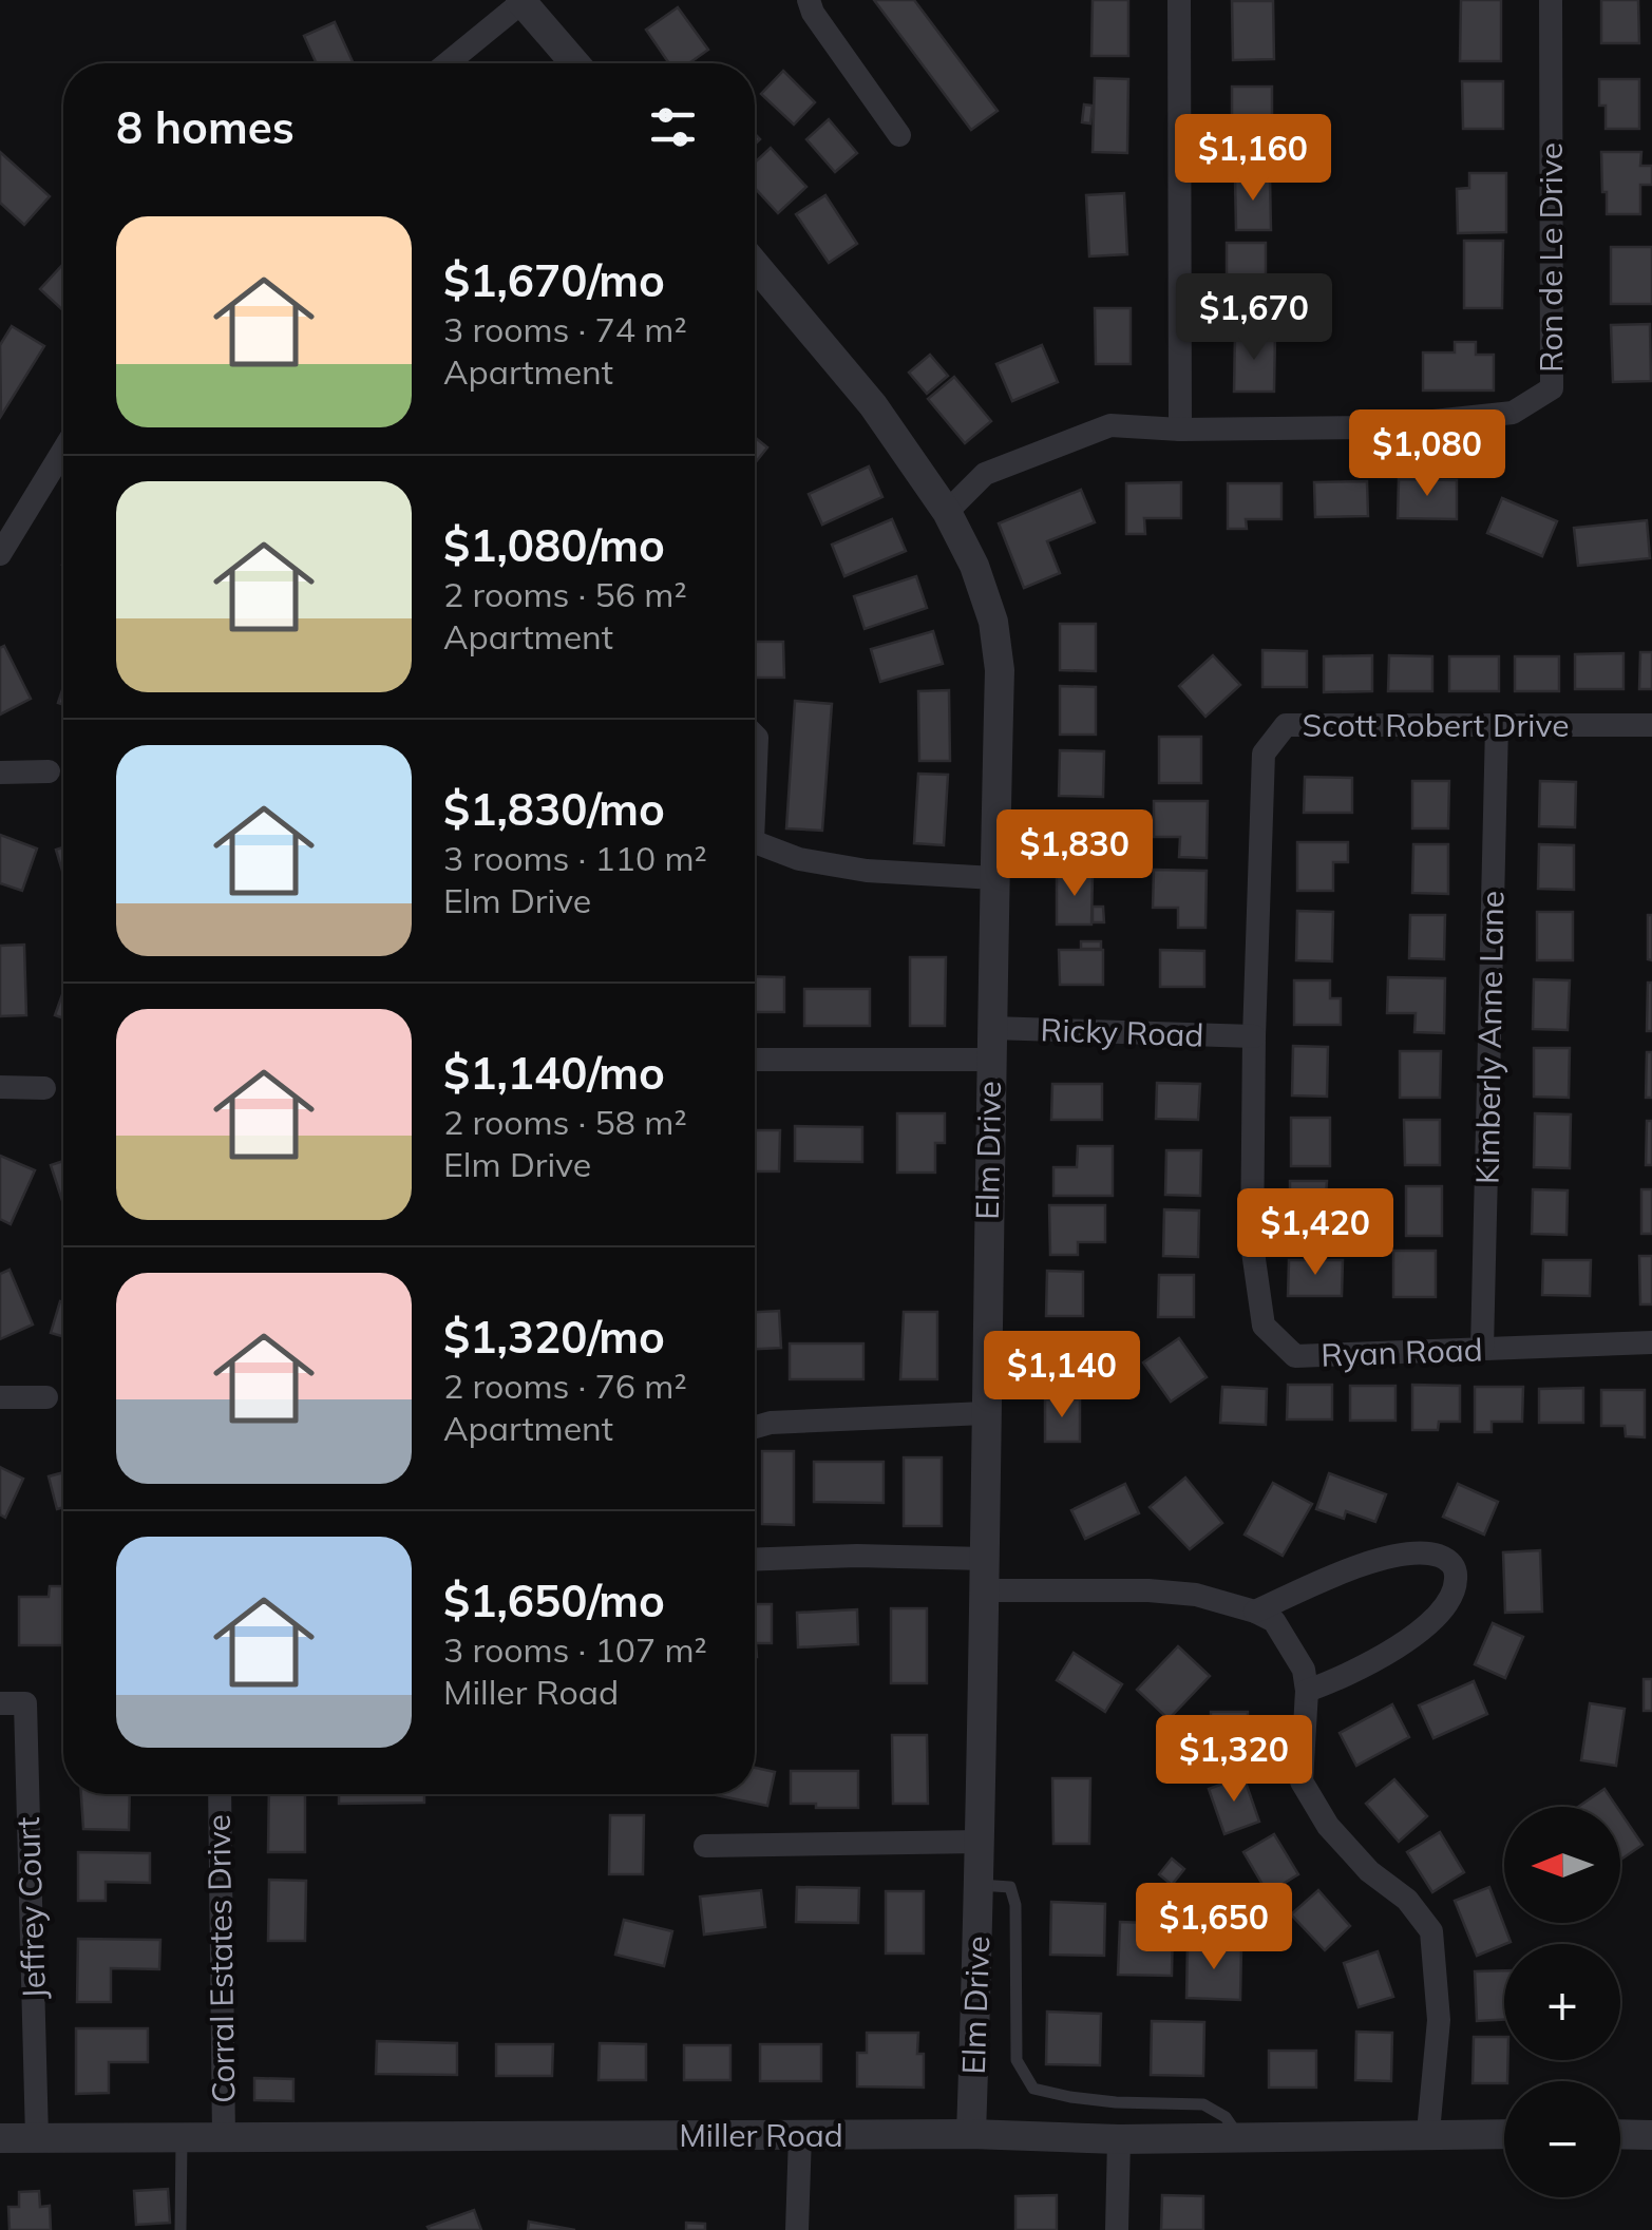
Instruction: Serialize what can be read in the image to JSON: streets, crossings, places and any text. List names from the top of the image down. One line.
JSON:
{"streets":{"street":["Ron de Le Drive","Scott Robert Drive","Ricky Road","Kimberly Anne Lane","Elm Drive","Ryan Road","Jeffrey Court","Corral Estates Drive","Miller Road"]},"crossings":[["Ron de Le Drive","Elm Drive"],["Scott Robert Drive","Ricky Road"],["Scott Robert Drive","Kimberly Anne Lane"],["Scott Robert Drive","Ryan Road"],["Ricky Road","Elm Drive"],["Ricky Road","Ryan Road"],["Kimberly Anne Lane","Ryan Road"],["Elm Drive","Miller Road"],["Jeffrey Court","Miller Road"],["Corral Estates Drive","Miller Road"]],"north":"left","page":{"heading":"8 homes","price":["$1,160","$1,670","$1,080","$1,830","$1,420","$1,140","$1,320","$1,650"],"list":[{"name":"$1,670/mo","note":"3 rooms · 74 m² · Apartment"},{"name":"$1,080/mo","note":"2 rooms · 56 m² · Apartment"},{"name":"$1,830/mo","note":"3 rooms · 110 m² · Elm Drive"},{"name":"$1,140/mo","note":"2 rooms · 58 m² · Elm Drive"},{"name":"$1,320/mo","note":"2 rooms · 76 m² · Apartment"},{"name":"$1,650/mo","note":"3 rooms · 107 m² · Miller Road"}],"map_buttons":["+","−"]}}
